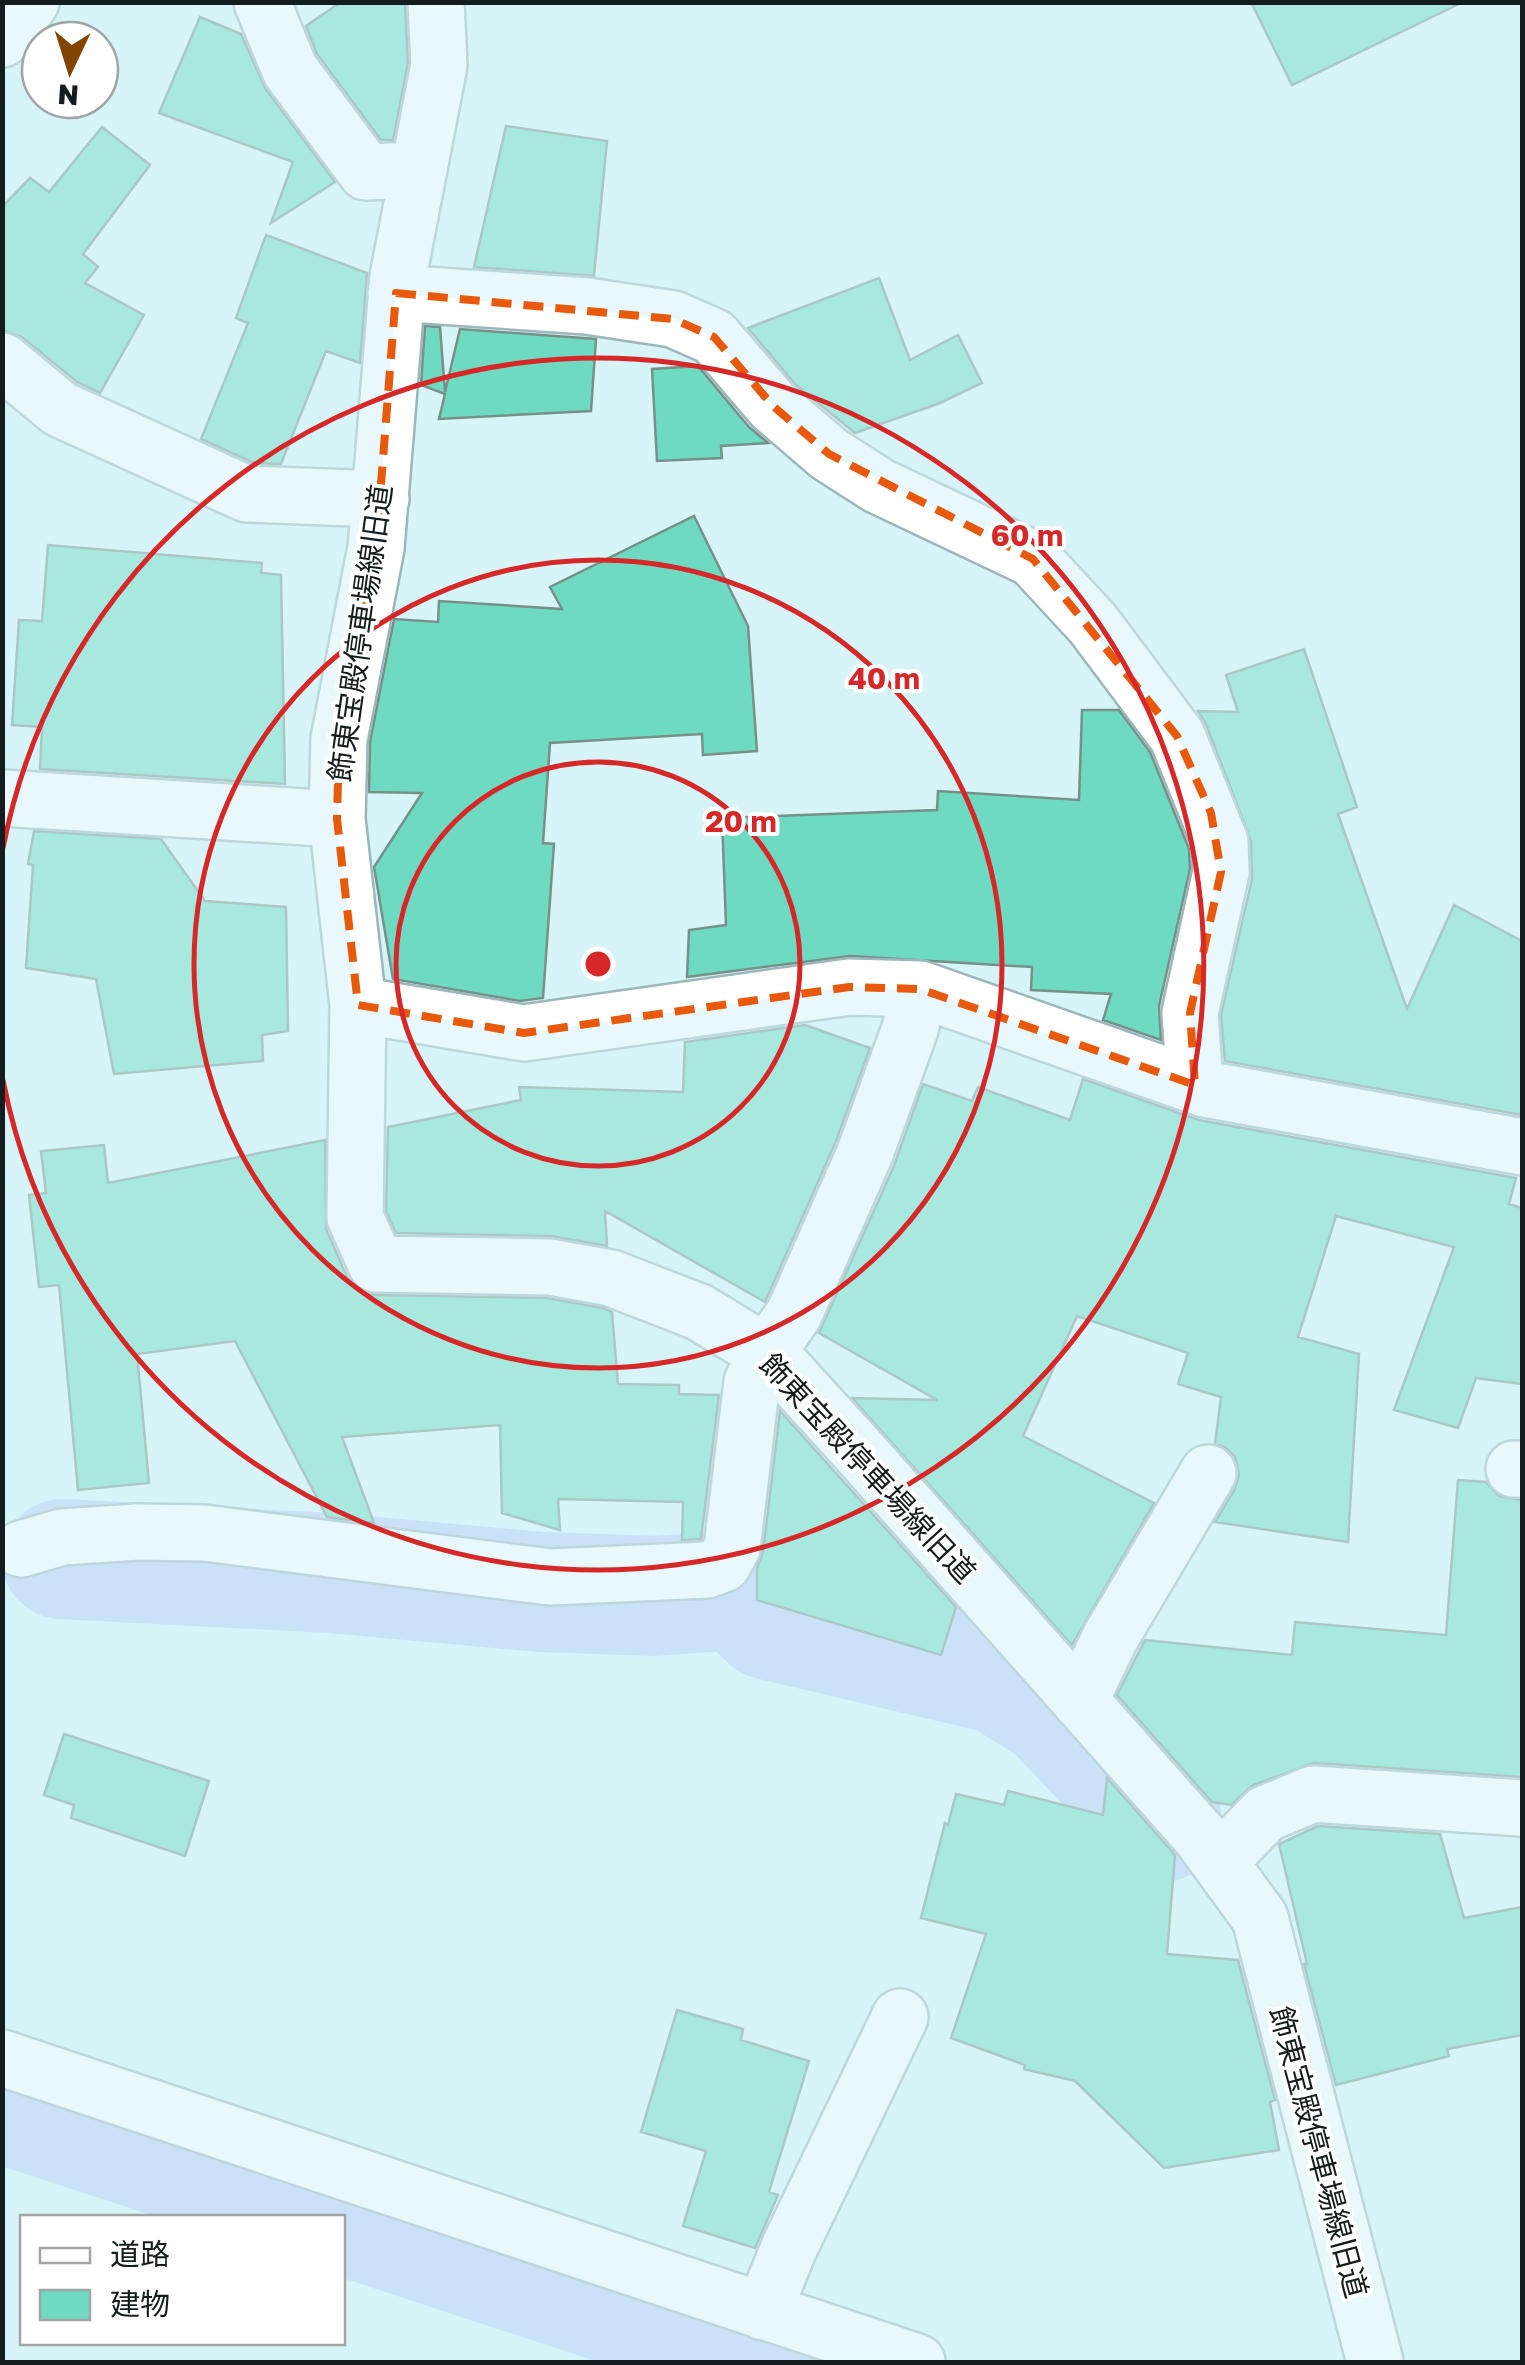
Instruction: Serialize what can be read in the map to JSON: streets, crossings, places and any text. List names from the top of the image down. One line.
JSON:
{"streets":{"street":["飾東宝殿停車場線旧道"]},"legend":["道路","建物"],"north":"bottom","rings":["60 m","40 m","20 m"]}
